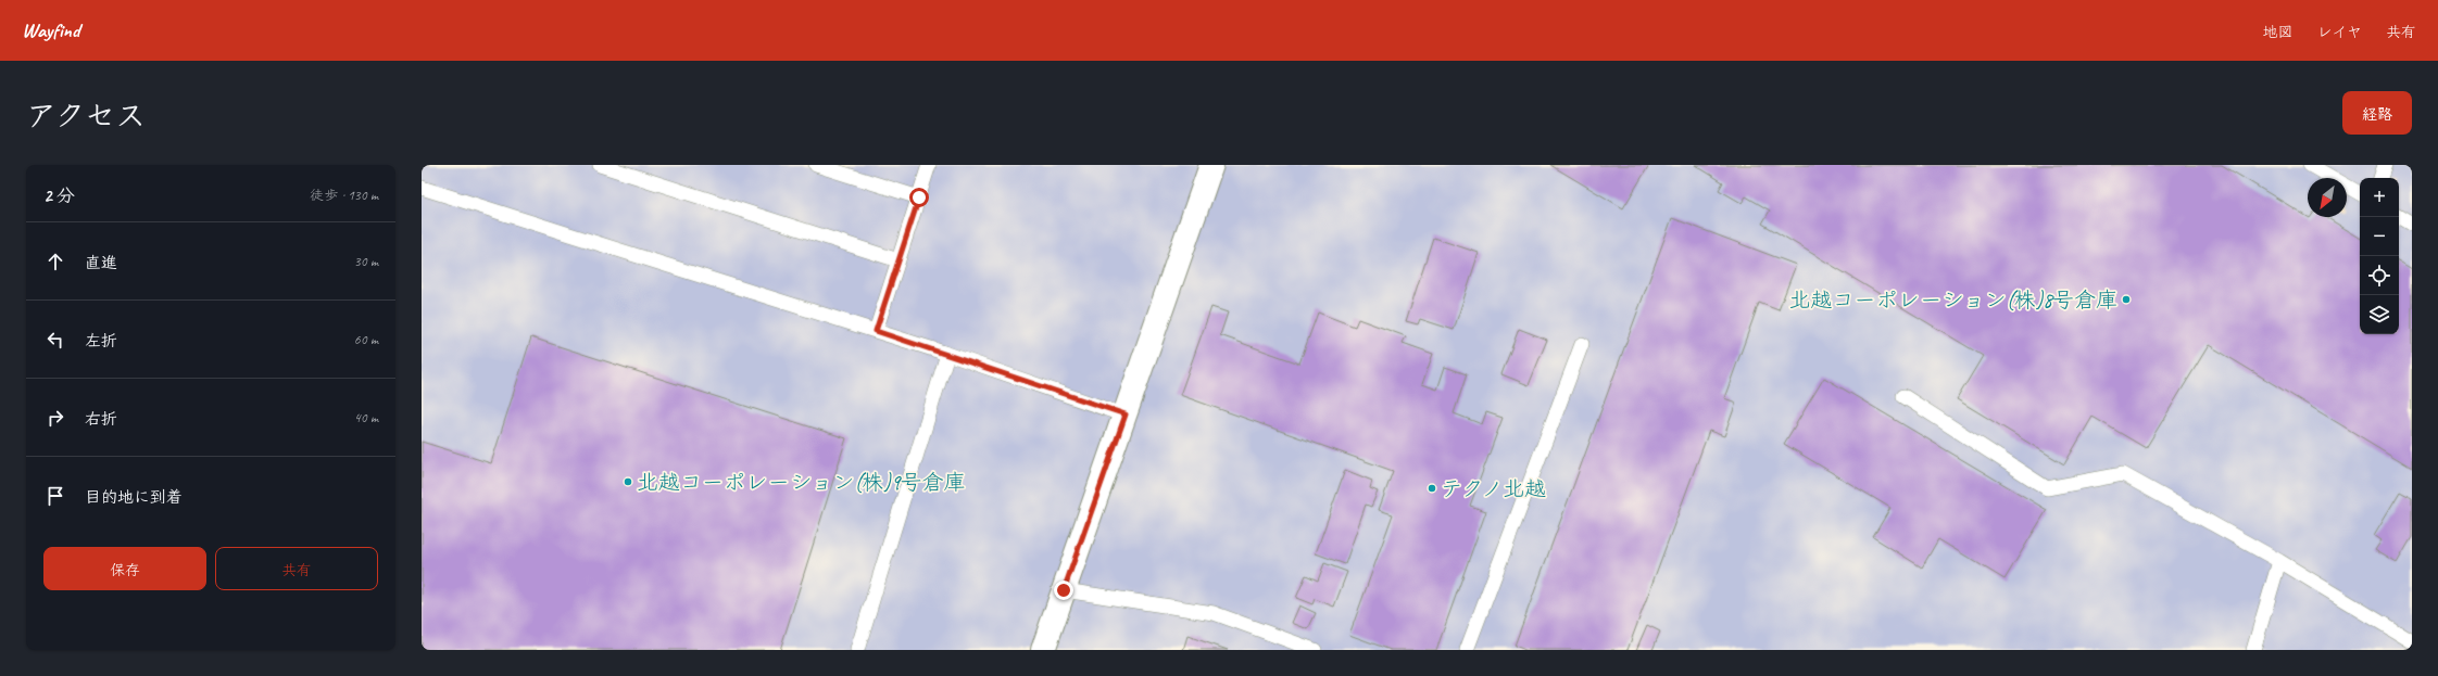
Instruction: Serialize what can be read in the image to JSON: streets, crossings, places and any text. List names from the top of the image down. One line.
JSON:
{"places":["北越コーポレーション(株)8号倉庫","北越コーポレーション(株)9号倉庫","テクノ北越"],"north":"bottom left","page":{"header":"Wayfind","nav":["地図","レイヤ","共有"],"title":"アクセス","buttons":["経路",["保存","共有"]],"heading":["2 分","徒歩 · 130 m"],"map_buttons":["+","−"],"list":[["直進","30 m"],["左折","60 m"],["右折","40 m"],"目的地に到着"]}}
